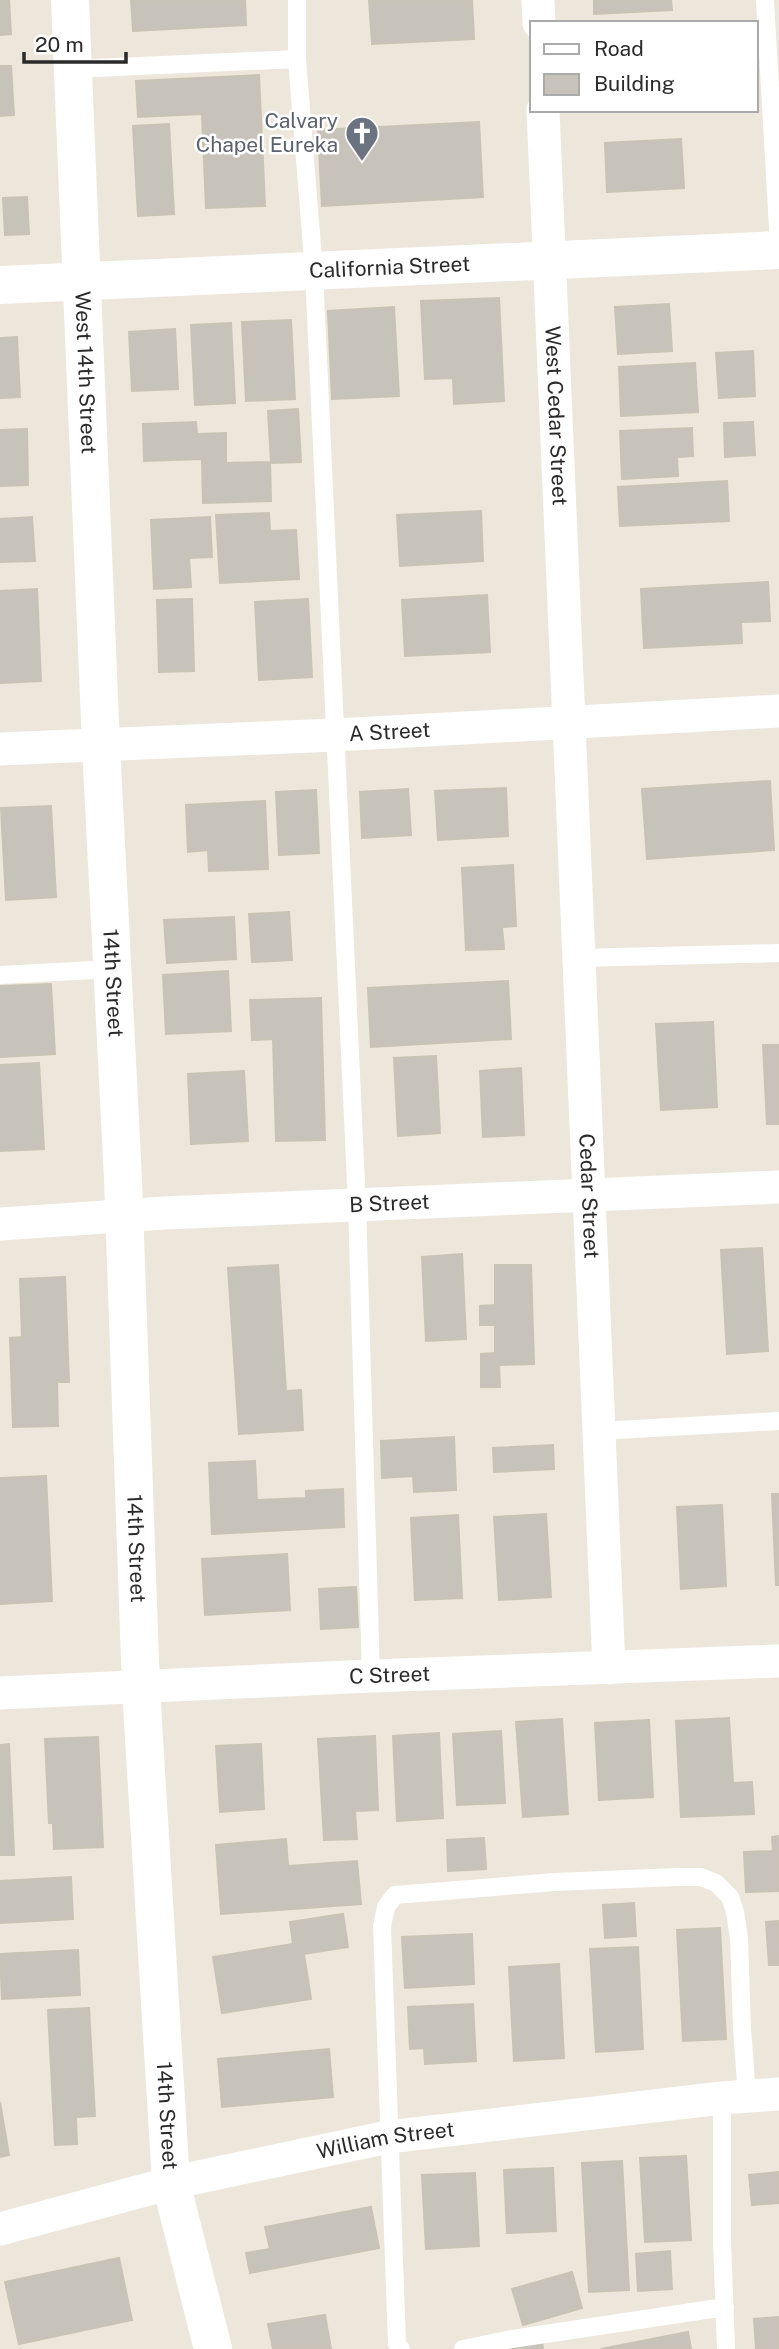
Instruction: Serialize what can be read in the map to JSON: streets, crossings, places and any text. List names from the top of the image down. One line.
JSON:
{"streets":{"street":["California Street","West 14th Street","West Cedar Street","A Street","14th Street","Cedar Street","B Street","C Street","William Street"]},"crossings":[["California Street","West 14th Street"],["California Street","West Cedar Street"],["West 14th Street","A Street"],["West 14th Street","14th Street"],["West Cedar Street","A Street"],["West Cedar Street","Cedar Street"],["A Street","14th Street"],["A Street","Cedar Street"],["14th Street","B Street"],["14th Street","C Street"],["14th Street","William Street"],["Cedar Street","B Street"],["Cedar Street","C Street"]],"places":{"church":["Calvary Chapel Eureka"]},"legend":["Road","Building"],"scale_bar":"20 m"}
